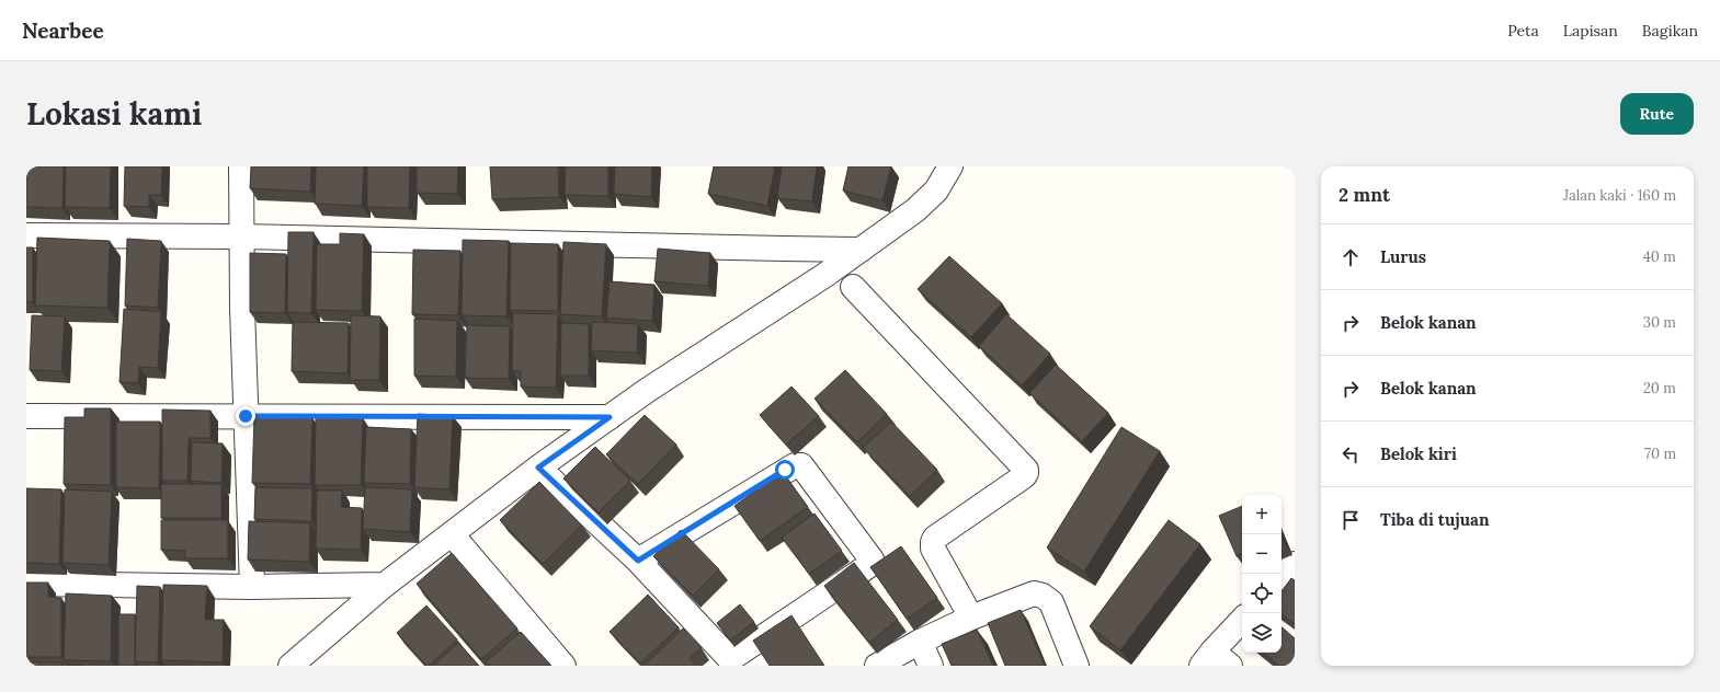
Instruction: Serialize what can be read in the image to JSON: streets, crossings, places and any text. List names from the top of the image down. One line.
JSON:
{"page":{"header":"Nearbee","nav":["Peta","Lapisan","Bagikan"],"buttons":"Rute","title":"Lokasi kami","heading":["2 mnt","Jalan kaki · 160 m"],"list":[["Lurus","40 m"],["Belok kanan","30 m"],["Belok kanan","20 m"],["Belok kiri","70 m"],"Tiba di tujuan"],"map_buttons":["+","−"]}}
